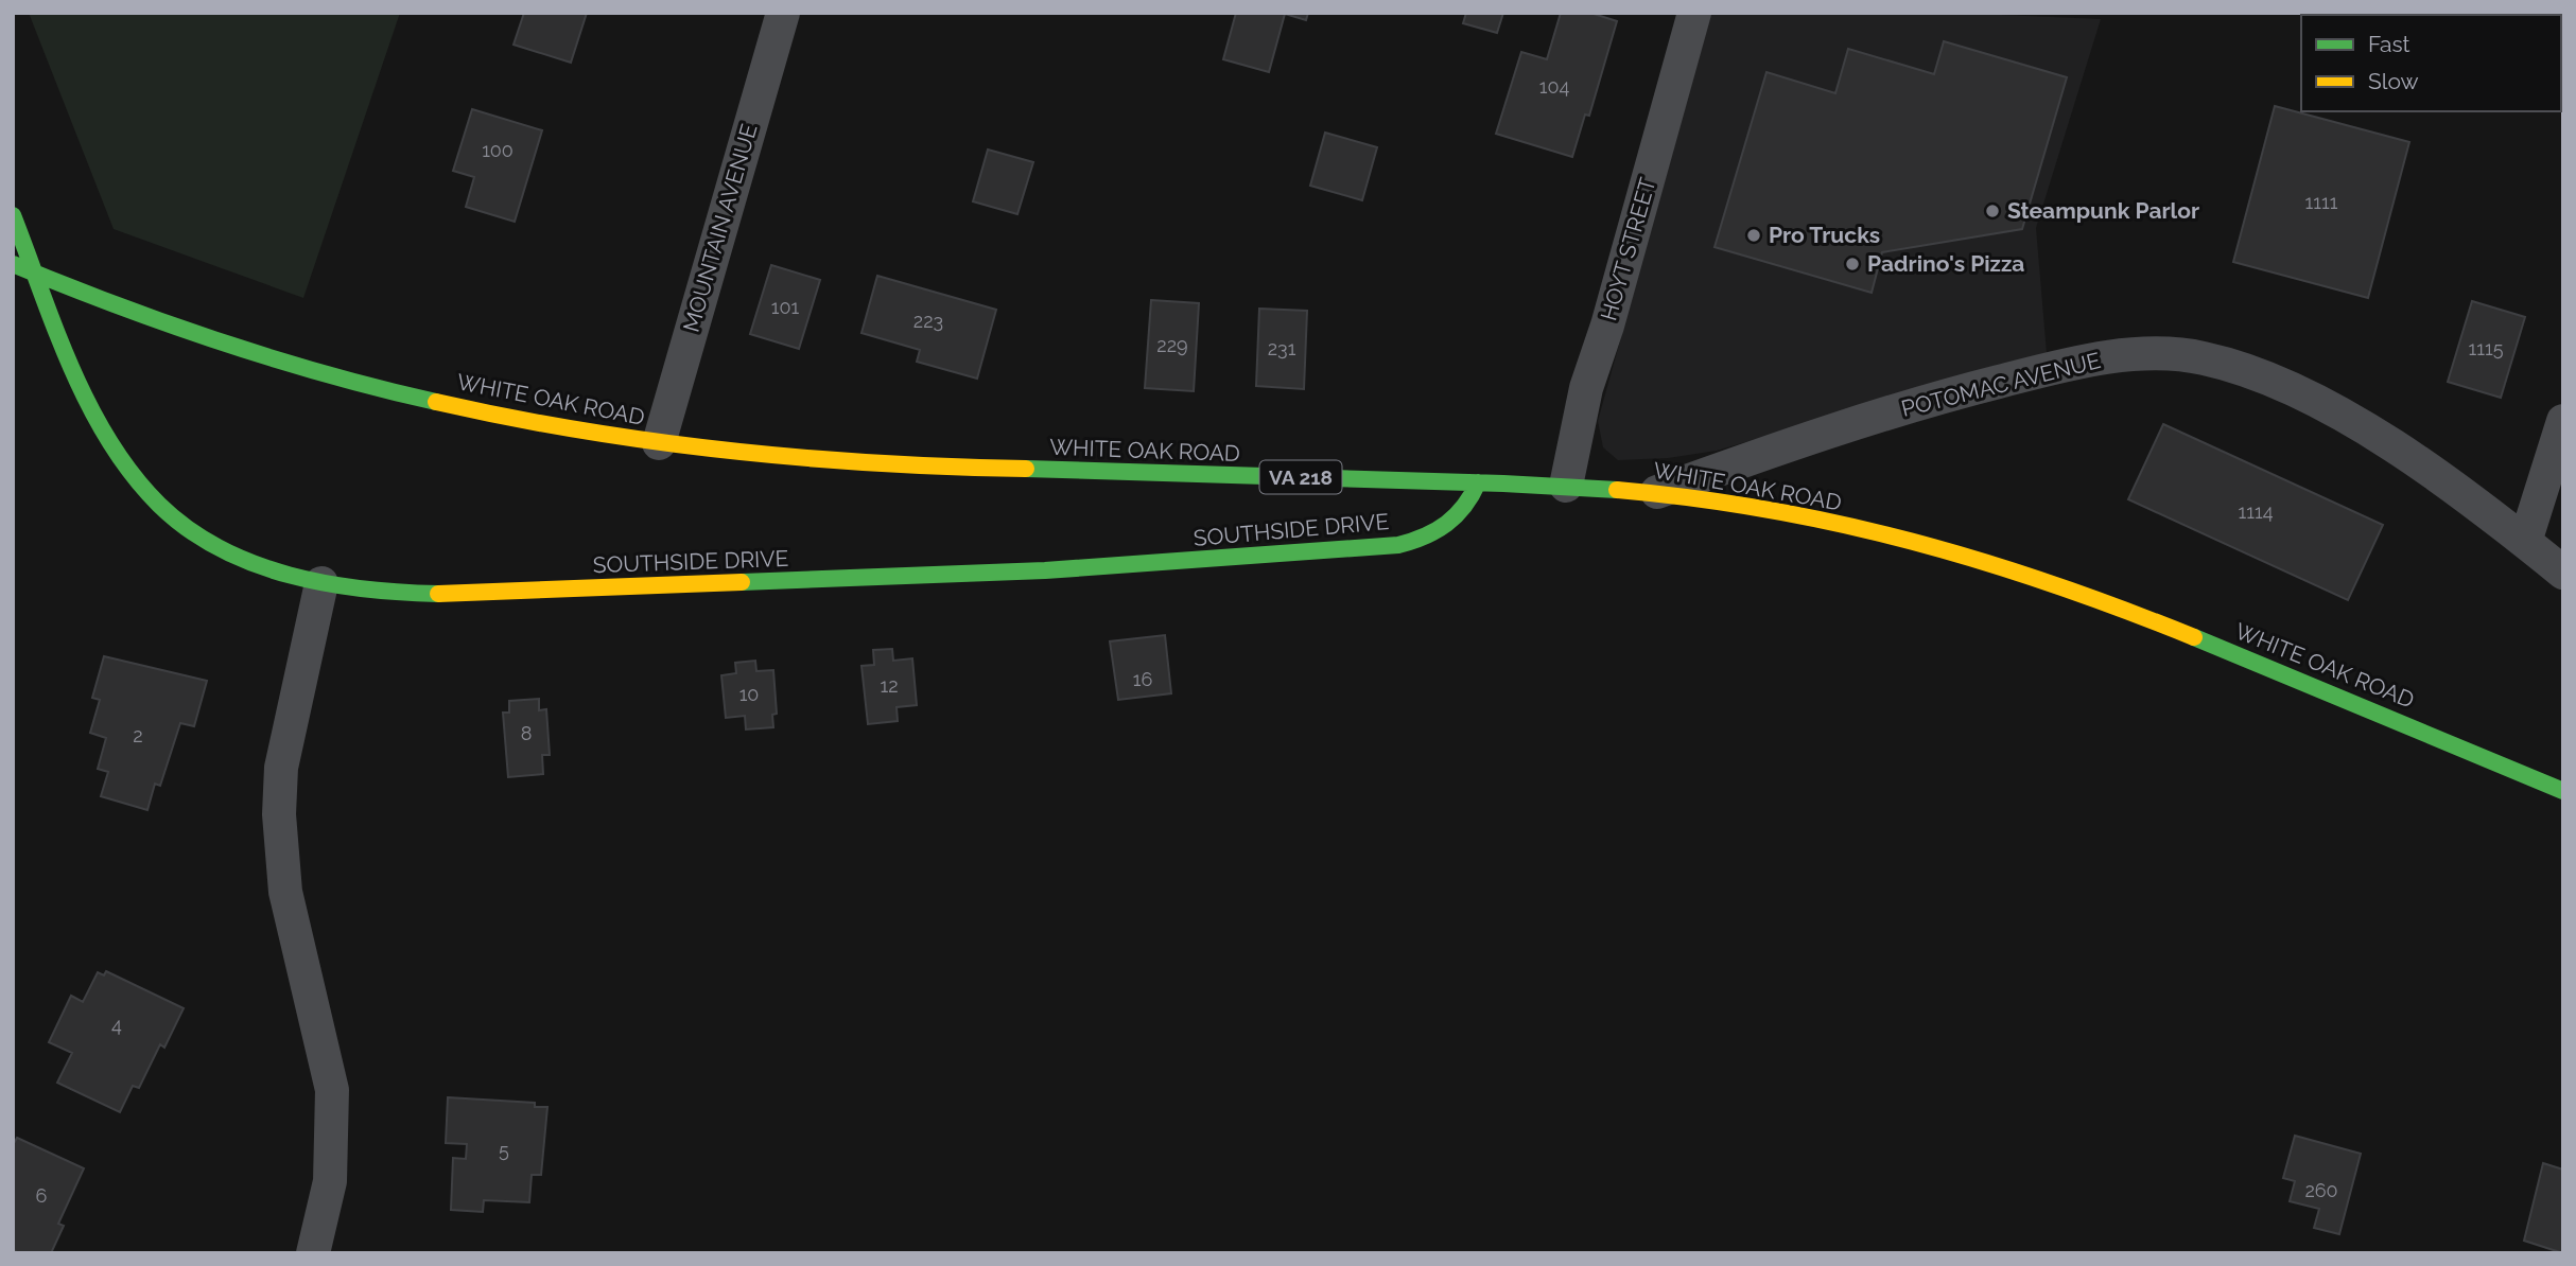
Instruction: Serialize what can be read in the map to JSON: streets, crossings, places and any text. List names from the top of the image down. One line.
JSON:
{"streets":{"main road":["WHITE OAK ROAD","VA 218","SOUTHSIDE DRIVE"],"street":["MOUNTAIN AVENUE","HOYT STREET","POTOMAC AVENUE"]},"crossings":[["MOUNTAIN AVENUE","WHITE OAK ROAD"],["HOYT STREET","WHITE OAK ROAD"],["POTOMAC AVENUE","WHITE OAK ROAD"],["WHITE OAK ROAD","SOUTHSIDE DRIVE"]],"places":["Steampunk Parlor","Pro Trucks","Padrino's Pizza"],"house_numbers":["104","100","1111","101","223","229","231","1115","1114","16","12","10","8","2","4","5","260","6"],"legend":["Fast","Slow"]}
